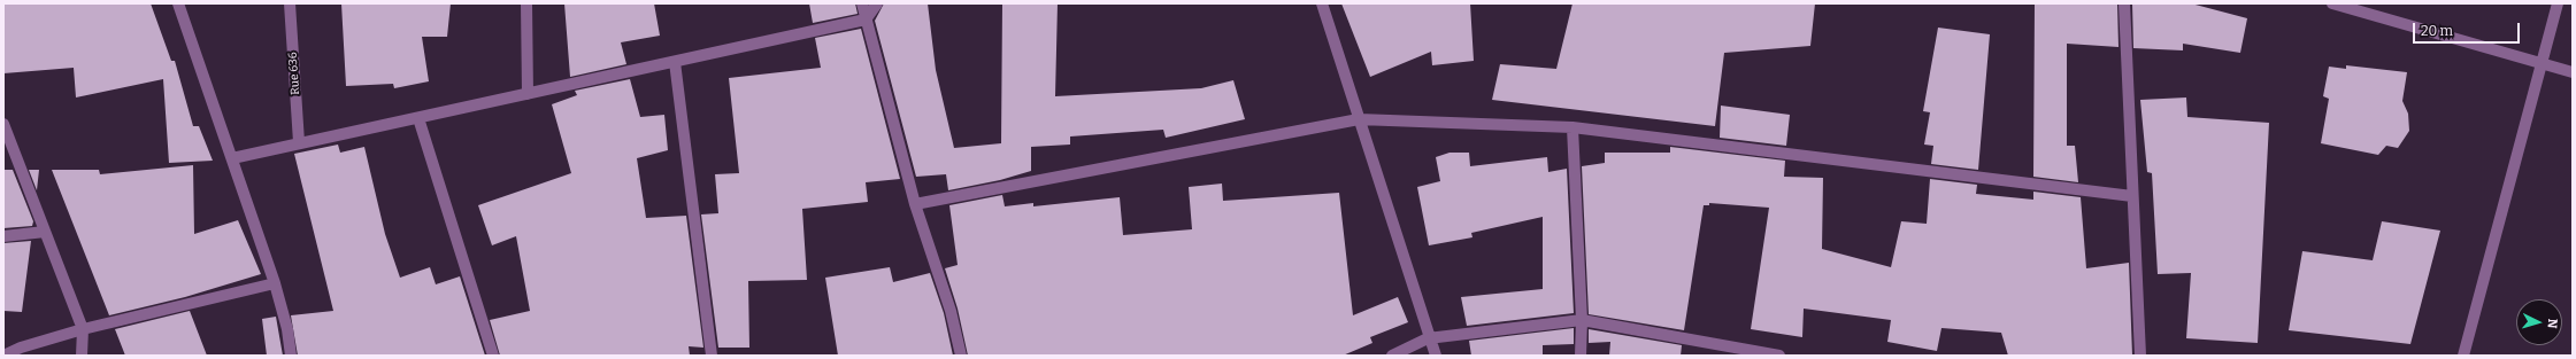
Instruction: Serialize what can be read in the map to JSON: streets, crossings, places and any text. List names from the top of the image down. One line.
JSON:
{"streets":{"street":["Rue 636"]},"scale_bar":"20 m","north":"right"}
